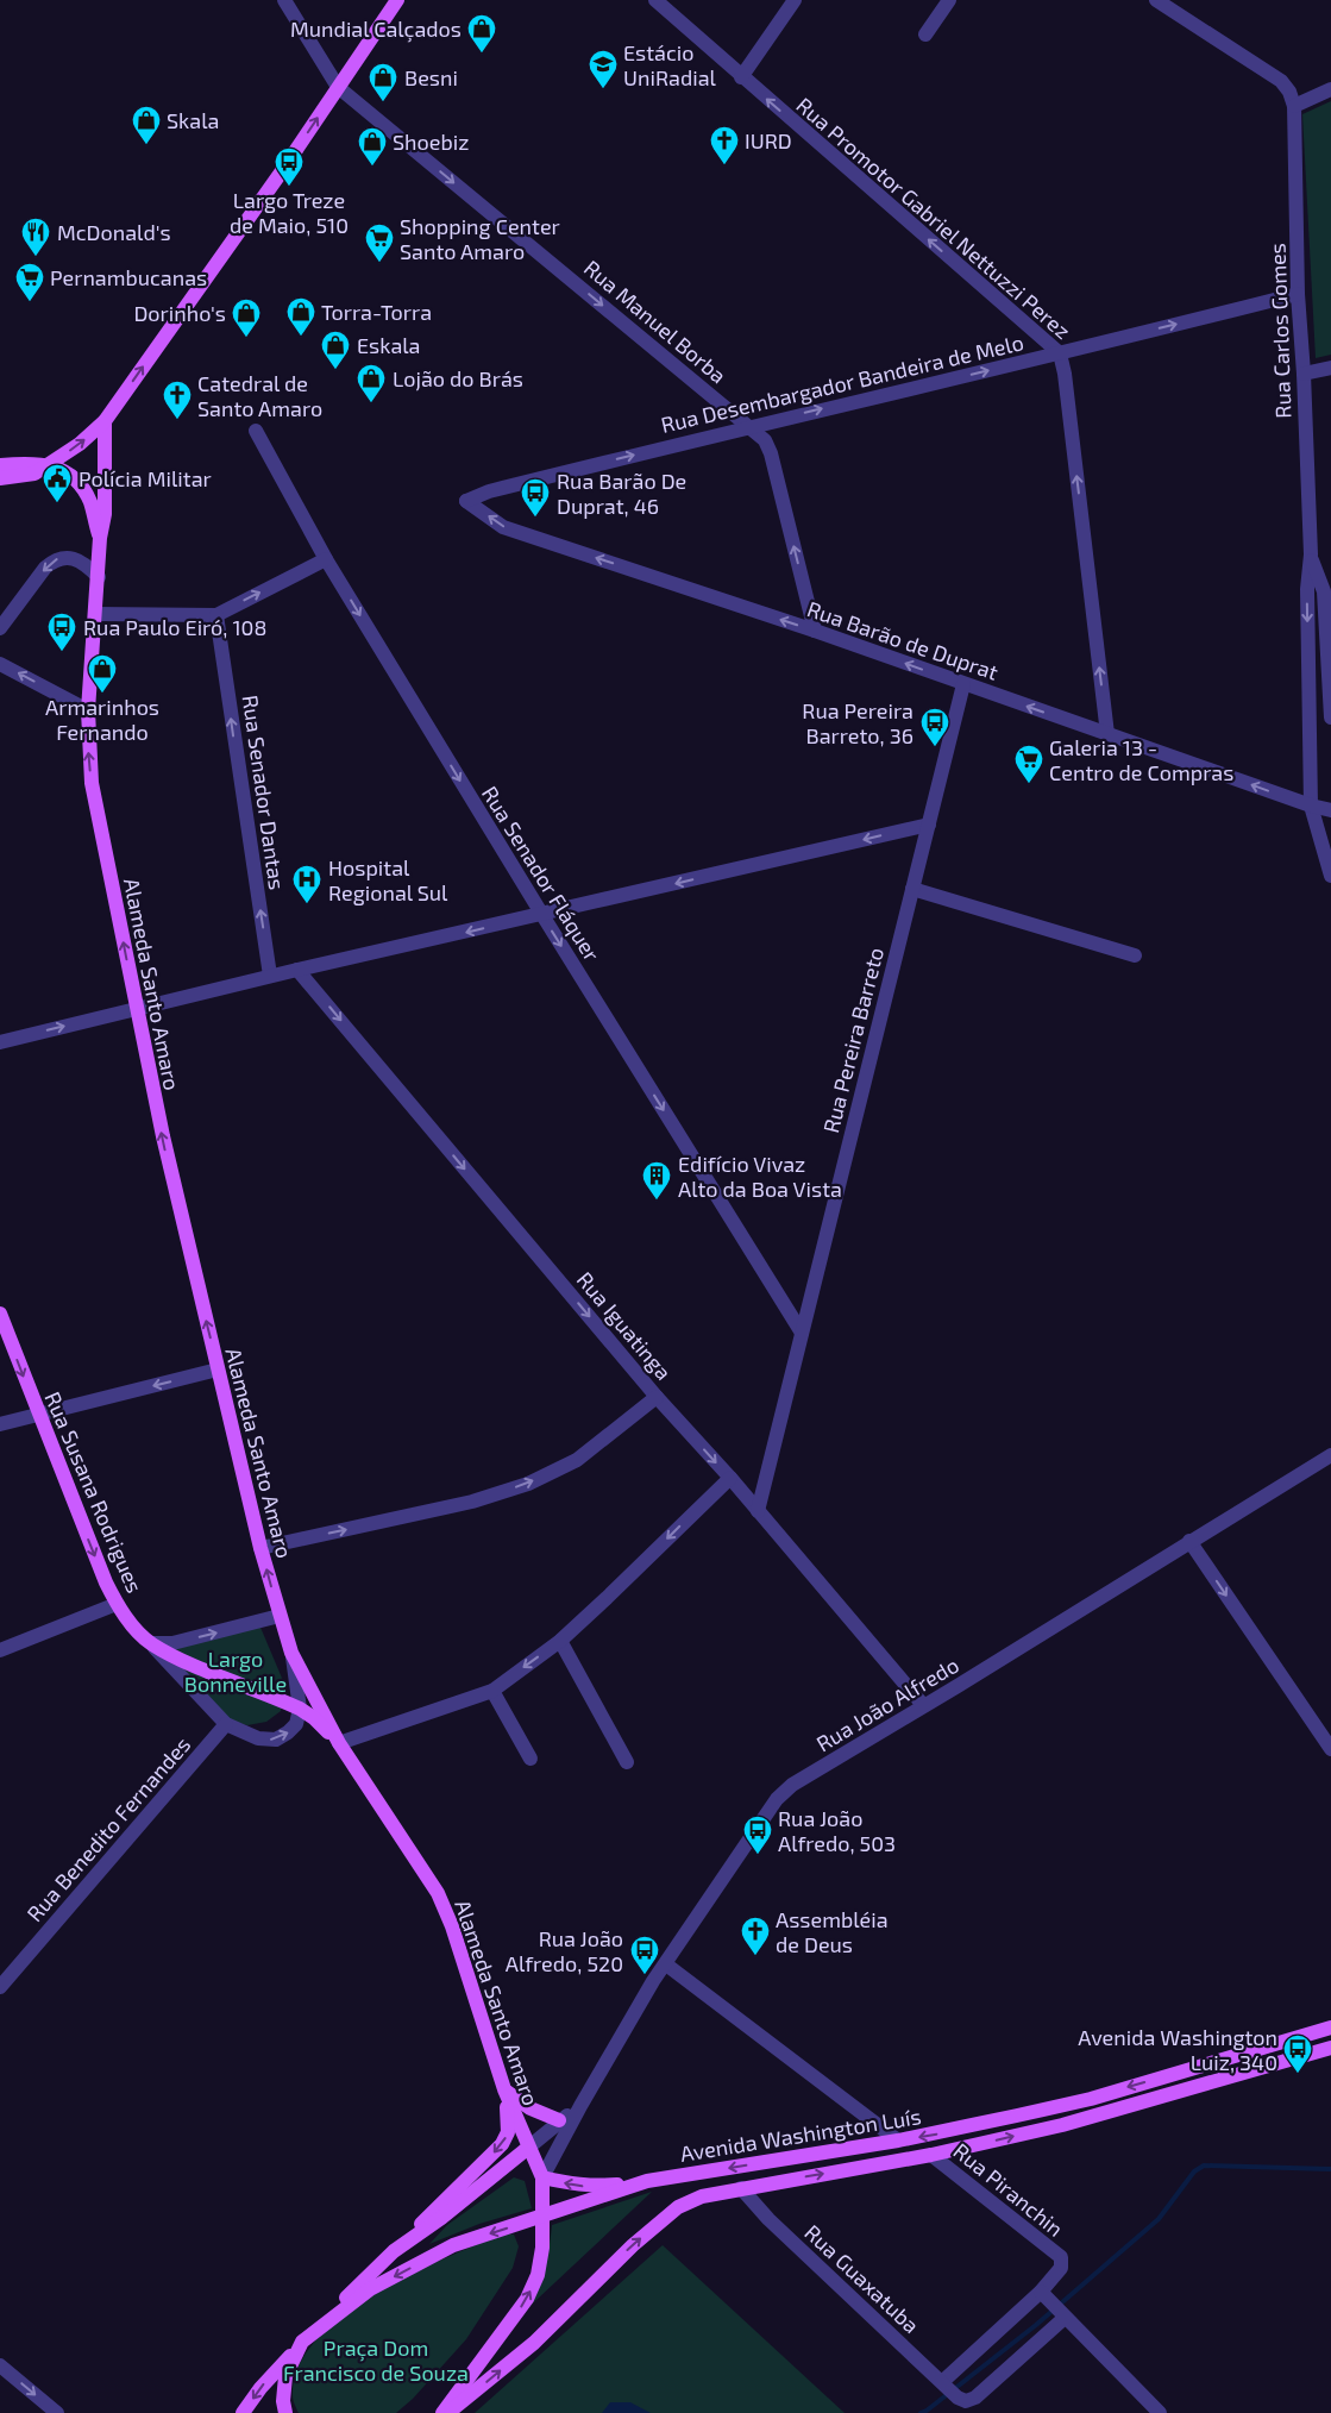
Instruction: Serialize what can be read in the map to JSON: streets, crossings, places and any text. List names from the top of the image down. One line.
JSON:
{"streets":{"main road":["Alameda Santo Amaro","Rua Susana Rodrigues","Avenida Washington Luís"],"street":["Rua Promotor Gabriel Nettuzzi Perez","Rua Manuel Borba","Rua Carlos Gomes","Rua Desembargador Bandeira de Melo","Rua Barão de Duprat","Rua Senador Dantas","Rua Senador Fláquer","Rua Pereira Barreto","Rua Iguatinga","Rua João Alfredo","Rua Benedito Fernandes","Rua Piranchin","Rua Guaxatuba"]},"crossings":[["Rua Promotor Gabriel Nettuzzi Perez","Rua Desembargador Bandeira de Melo"],["Rua Promotor Gabriel Nettuzzi Perez","Rua Barão de Duprat"],["Rua Manuel Borba","Rua Desembargador Bandeira de Melo"],["Rua Manuel Borba","Rua Barão de Duprat"],["Rua Carlos Gomes","Rua Desembargador Bandeira de Melo"],["Rua Carlos Gomes","Rua Barão de Duprat"],["Rua Desembargador Bandeira de Melo","Rua Barão de Duprat"],["Rua Barão de Duprat","Rua Pereira Barreto"],["Rua Senador Fláquer","Rua Pereira Barreto"],["Alameda Santo Amaro","Rua Susana Rodrigues"],["Alameda Santo Amaro","Rua João Alfredo"],["Alameda Santo Amaro","Avenida Washington Luís"],["Rua Pereira Barreto","Rua Iguatinga"],["Rua Iguatinga","Rua João Alfredo"],["Avenida Washington Luís","Rua Piranchin"],["Avenida Washington Luís","Rua Guaxatuba"]],"one_way":["Rua Promotor Gabriel Nettuzzi Perez","Rua Desembargador Bandeira de Melo","Rua Barão de Duprat","Rua Senador Dantas","Rua Senador Fláquer","Alameda Santo Amaro","Rua Iguatinga","Rua Susana Rodrigues"],"parks":["Largo Bonneville","Praça Dom Francisco de Souza"],"places":{"shop":["Mundial Calçados","Besni","Skala","Shoebiz","Torra-Torra","Dorinho's","Eskala","Lojão do Brás","Armarinhos Fernando"],"school or university":["Estácio UniRadial"],"church":["IURD","Catedral de Santo Amaro","Assembléia de Deus"],"bus stop":["Largo Treze de Maio, 510","Rua Barão De Duprat, 46","Rua Paulo Eiró, 108","Rua Pereira Barreto, 36","Rua João Alfredo, 503","Rua João Alfredo, 520","Avenida Washington Luiz, 340"],"restaurant":["McDonald's"],"supermarket":["Shopping Center Santo Amaro","Pernambucanas","Galeria 13 - Centro de Compras"],"public building":["Polícia Militar"],"hospital":["Hospital Regional Sul"],"building":["Edifício Vivaz Alto da Boa Vista"]}}
